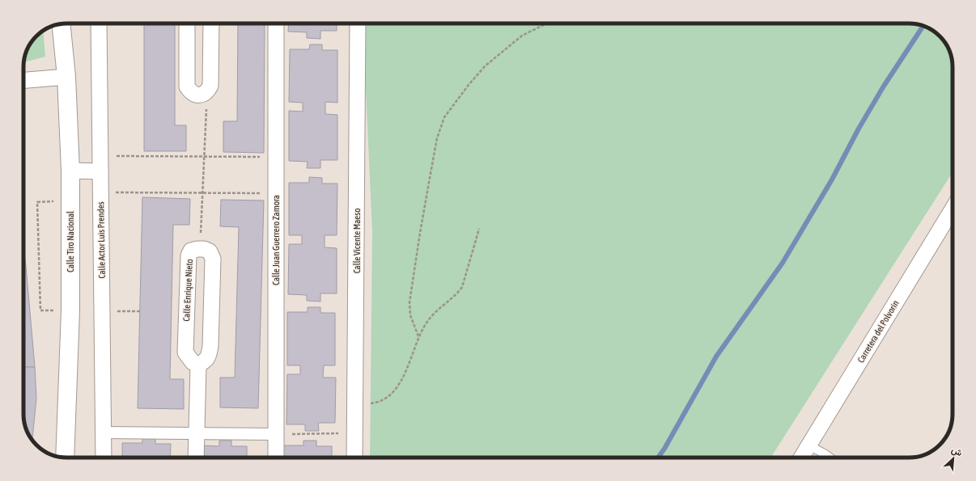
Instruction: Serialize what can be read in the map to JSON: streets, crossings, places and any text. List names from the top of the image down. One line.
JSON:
{"streets":{"main road":["Calle Tiro Nacional"],"street":["Calle Actor Luis Prendes","Calle Juan Guerrero Zamora","Calle Vicente Maeso","Calle Enrique Nieto","Carretera del Polvorin"]},"north":"top right"}
